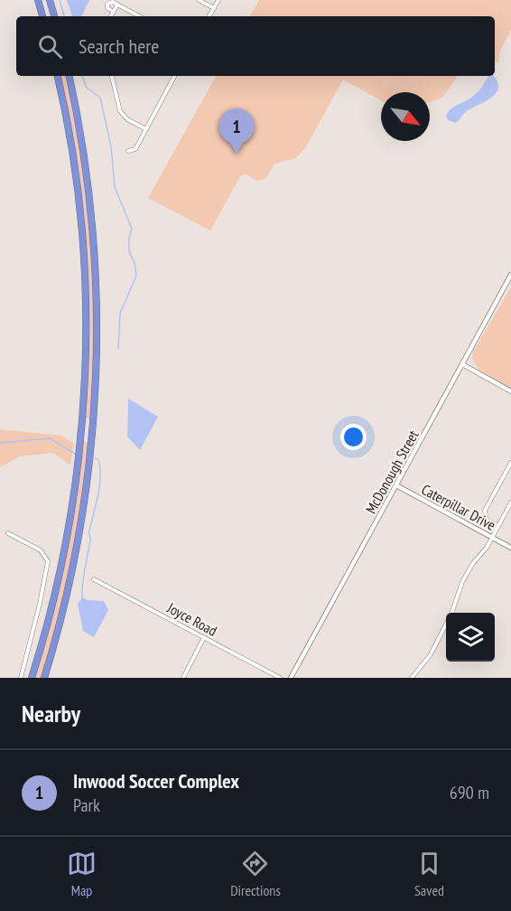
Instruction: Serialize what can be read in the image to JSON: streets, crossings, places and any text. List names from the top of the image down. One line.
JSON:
{"streets":{"street":["McDonough Street","Caterpillar Drive","Joyce Road"]},"crossings":[["McDonough Street","Caterpillar Drive"]],"north":"bottom right","page":{"search":"Search here","pins":"1","heading":"Nearby","list":[{"mark":"1","name":"Inwood Soccer Complex","note":"Park","value":"690 m"}],"nav":["Map","Directions","Saved"]}}
